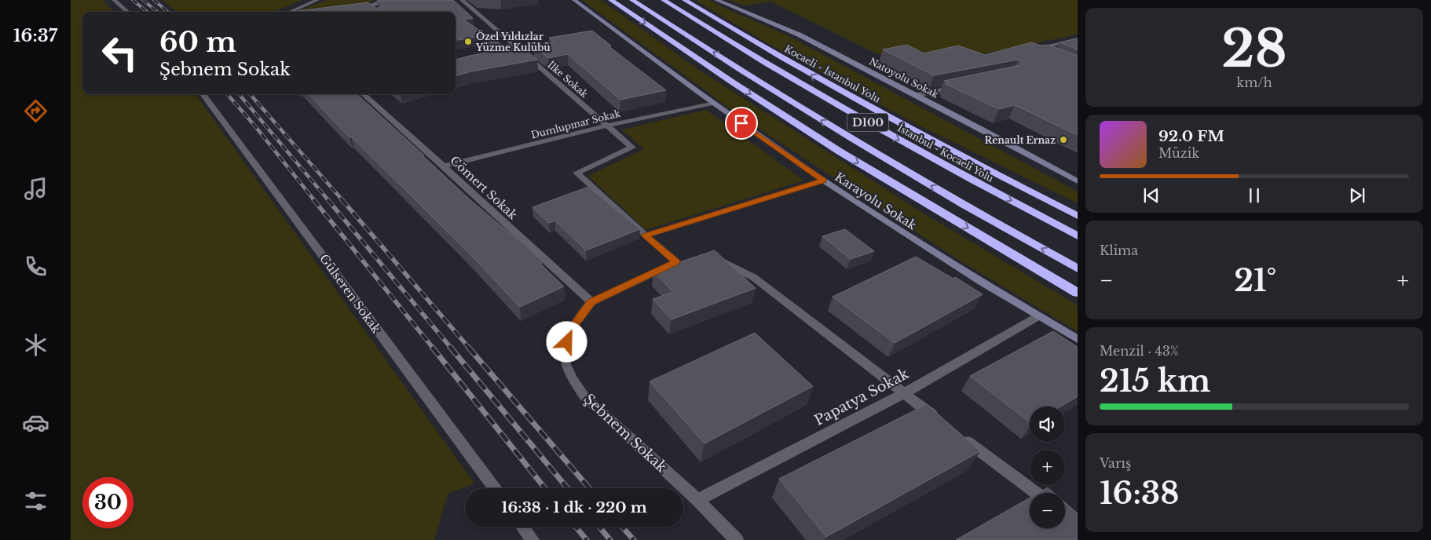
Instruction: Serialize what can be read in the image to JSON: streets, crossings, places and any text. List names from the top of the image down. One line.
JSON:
{"streets":{"highway":["Kocaeli - İstanbul Yolu","D100","İstanbul - Kocaeli Yolu"],"main road":["Natoyolu Sokak","Karayolu Sokak"],"street":["İlke Sokak","Dumlupınar Sokak","Cömert Sokak","Gülseren Sokak","Papatya Sokak","Şebnem Sokak"]},"crossings":[["İlke Sokak","Dumlupınar Sokak"],["Dumlupınar Sokak","Cömert Sokak"],["Dumlupınar Sokak","Karayolu Sokak"],["Cömert Sokak","Şebnem Sokak"],["Karayolu Sokak","Papatya Sokak"],["Papatya Sokak","Şebnem Sokak"]],"places":["Özel Yıldızlar Yüzme Kulübü","Renault Ernaz"],"page":{"tabs":"16:37","tile":[["28","km/h"],"Klima",["Menzil · 43%","215 km"],["Varış","16:38"]],"turn":["60 m","Şebnem Sokak"],"song":["92.0 FM","Müzik"],"heat":["−","21°","+"],"map_buttons":["+","−"],"limit":"30","trip":"16:38 · 1 dk · 220 m"}}
